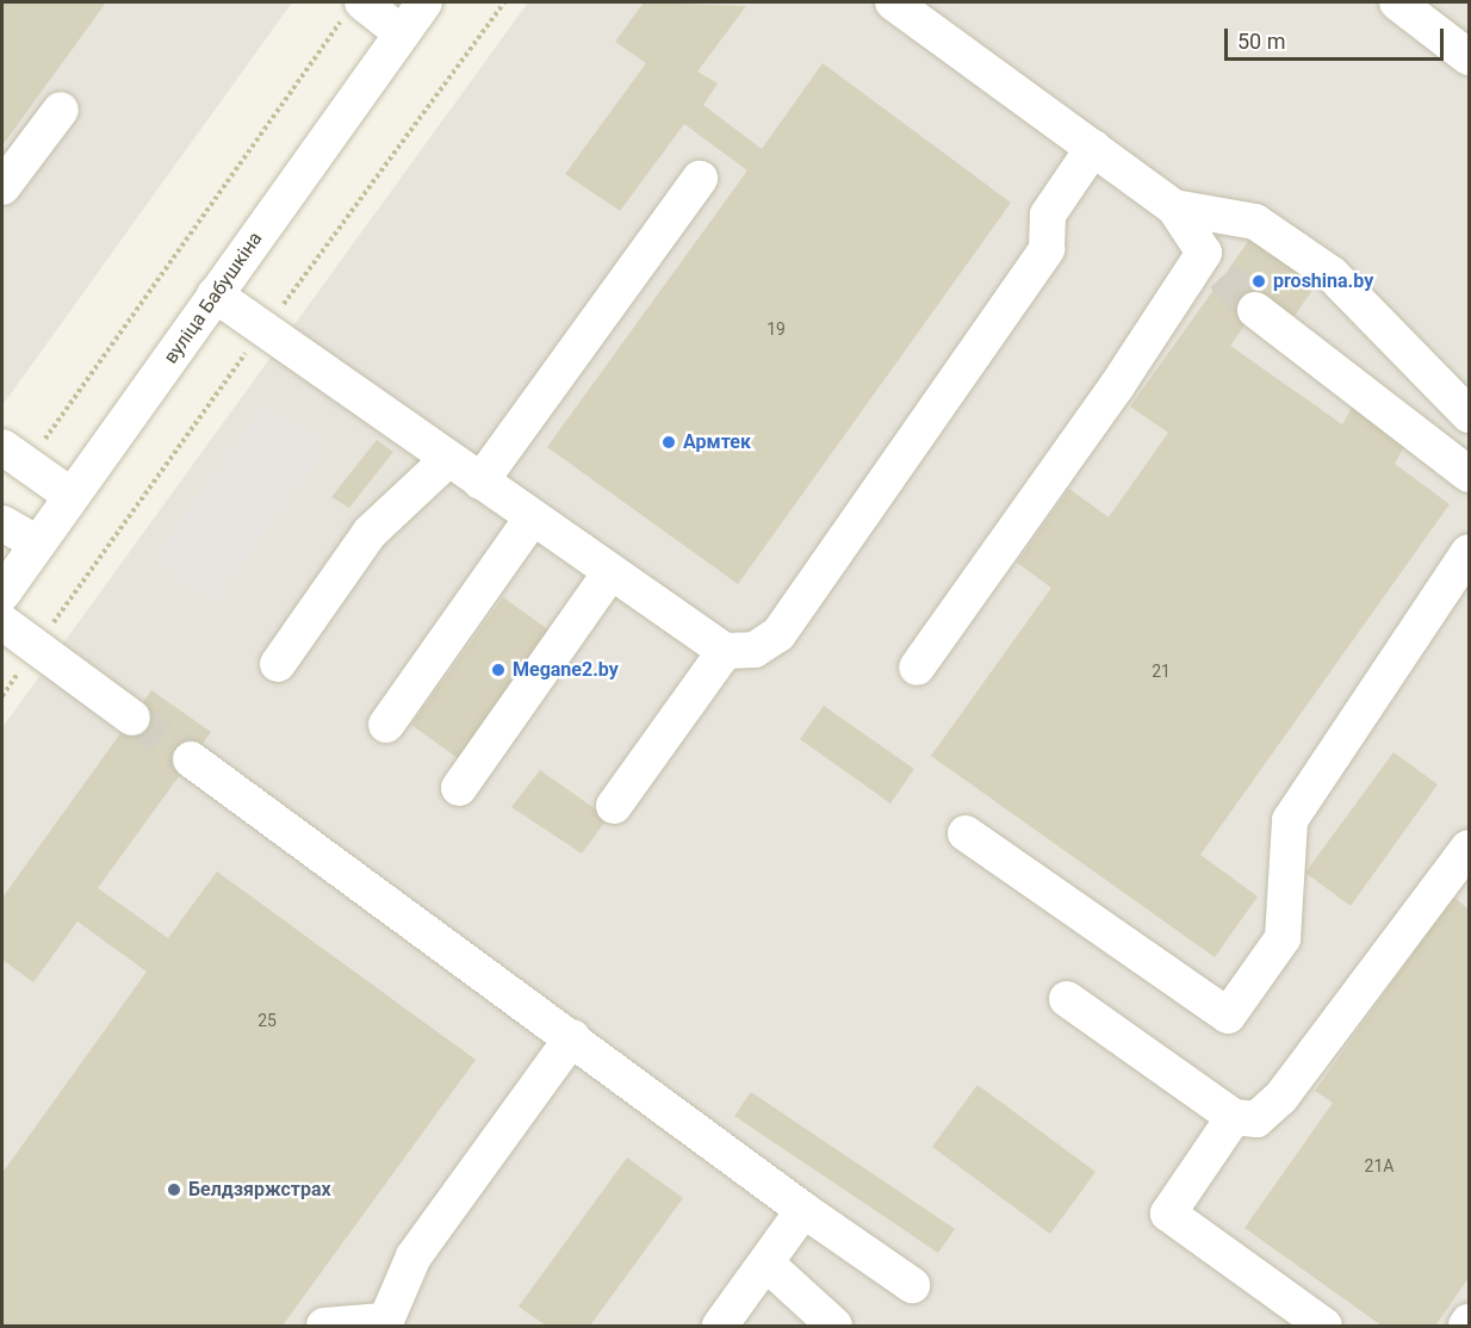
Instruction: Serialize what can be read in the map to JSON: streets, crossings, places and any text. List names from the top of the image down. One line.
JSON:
{"streets":{"street":["вуліца Бабушкіна"]},"places":["proshina.by","Армтек","Megane2.by","Белдзяржстрах"],"house_numbers":["19","21","25","21А"],"scale_bar":"50 m"}
